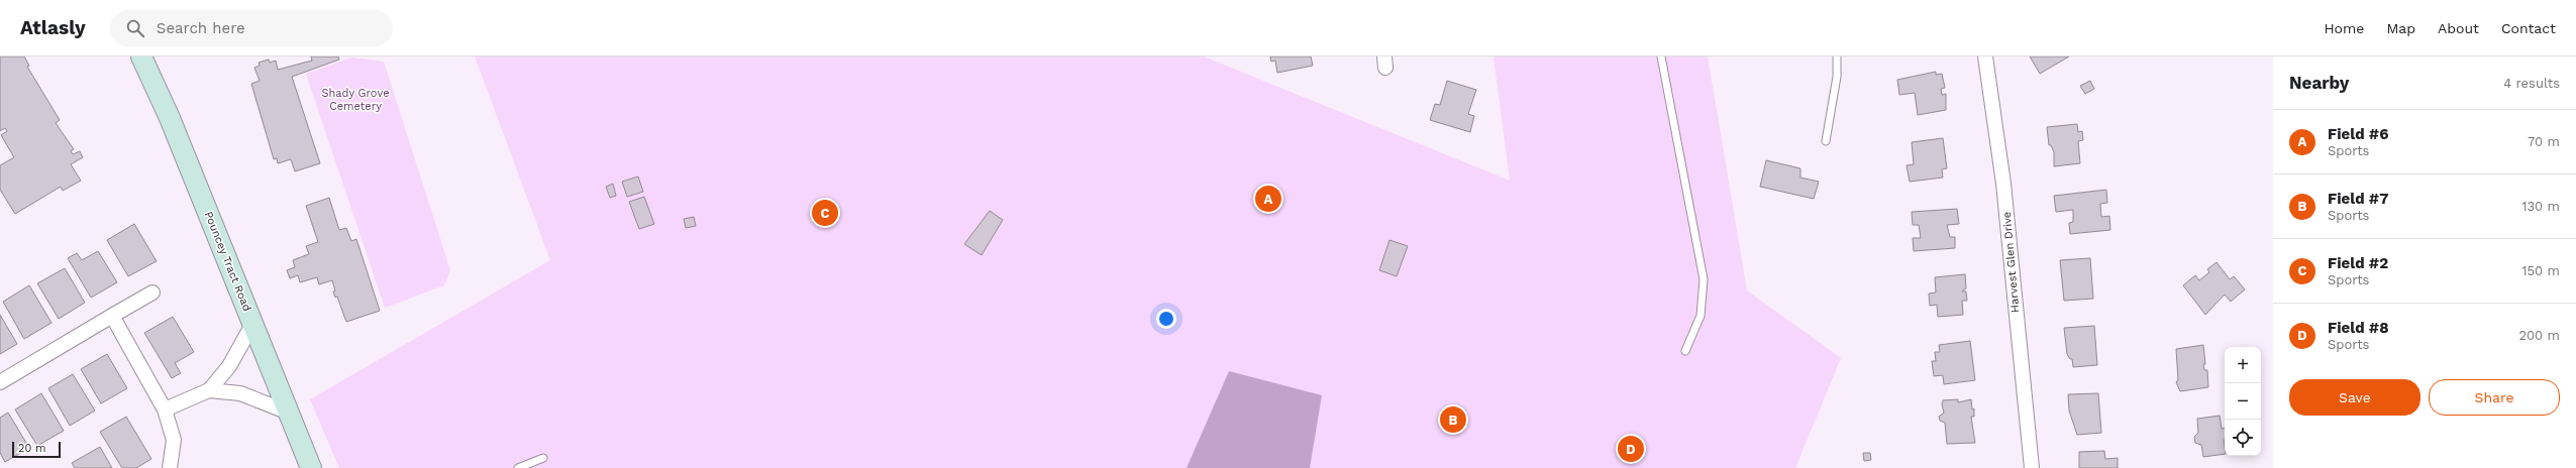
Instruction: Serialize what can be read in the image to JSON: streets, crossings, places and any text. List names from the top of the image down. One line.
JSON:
{"streets":{"main road":["Pouncey Tract Road"],"street":["Harvest Glen Drive"]},"parks":["Shady Grove Cemetery"],"scale_bar":"20 m","page":{"header":"Atlasly","search":"Search here","nav":["Home","Map","About","Contact"],"heading":["Nearby","4 results"],"list":[{"mark":"A","name":"Field #6","note":"Sports","value":"70 m"},{"mark":"B","name":"Field #7","note":"Sports","value":"130 m"},{"mark":"C","name":"Field #2","note":"Sports","value":"150 m"},{"mark":"D","name":"Field #8","note":"Sports","value":"200 m"}],"pins":["A","C","B","D"],"map_buttons":["+","−"],"buttons":["Save","Share"],"scale":"20 m"}}
